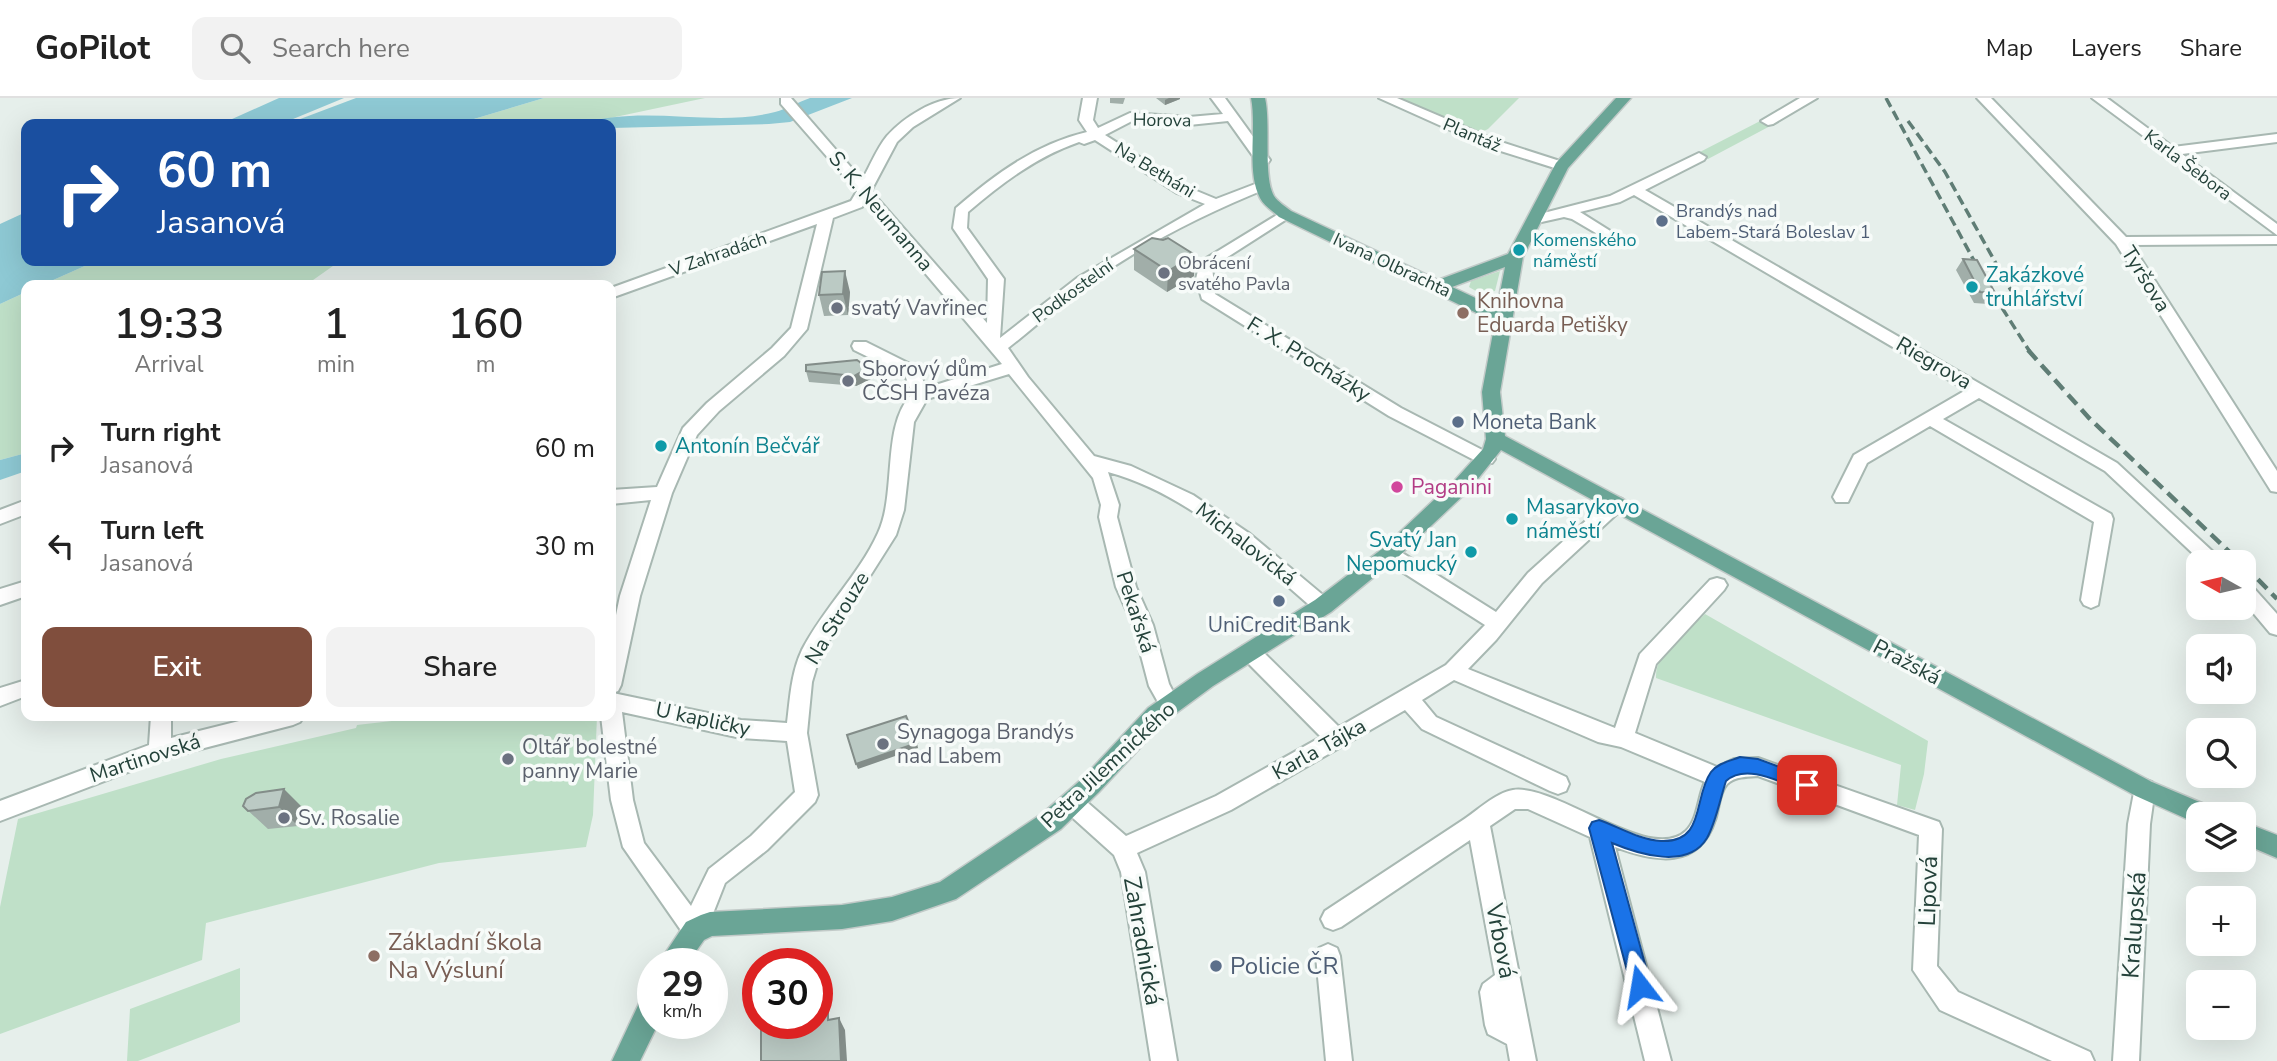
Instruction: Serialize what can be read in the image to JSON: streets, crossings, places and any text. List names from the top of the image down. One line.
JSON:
{"streets":{"main road":["Ivana Olbrachta","Pražská","Petra Jilemnického"],"street":["Horova","Plantáž","Karla Šebora","Na Betháni","S. K. Neumanna","V Zahradách","Tyršova","Podkostelní","F. X. Procházky","Riegrova","Michalovická","Pekařská","Na Strouze","U kapličky","Karla Tájka","Martinovská","Lipová","Kralupská","Zahradnická","Vrbová"]},"crossings":[["Horova","Na Betháni"],["Na Betháni","Podkostelní"],["S. K. Neumanna","V Zahradách"],["S. K. Neumanna","Podkostelní"],["S. K. Neumanna","Michalovická"],["S. K. Neumanna","Pekařská"],["Ivana Olbrachta","Podkostelní"],["Ivana Olbrachta","F. X. Procházky"],["Michalovická","Pekařská"],["Michalovická","Petra Jilemnického"],["Pekařská","Petra Jilemnického"],["Na Strouze","U kapličky"],["Na Strouze","Petra Jilemnického"],["Pražská","Kralupská"],["Karla Tájka","Zahradnická"],["Petra Jilemnického","Zahradnická"]],"places":["Brandýs nad Labem-Stará Boleslav 1","Komenského náměstí","Obrácení svatého Pavla","Zakázkové truhlářství","svatý Vavřinec","Knihovna Eduarda Petišky","Sborový dům CČSH Pavéza","Moneta Bank","Antonín Bečvář","Paganini","Masarykovo náměstí","Svatý Jan Nepomucký","UniCredit Bank","Synagoga Brandýs nad Labem","Oltář bolestné panny Marie","Sv. Rosalie","Základní škola Na Výsluní","Policie ČR"],"north":"left","page":{"header":"GoPilot","search":"Search here","nav":["Map","Layers","Share"],"turn":["60 m","Jasanová"],"eta":["19:33","Arrival","1","min","160","m"],"list":[{"name":"Turn right","note":"Jasanová","value":"60 m"},{"name":"Turn left","note":"Jasanová","value":"30 m"}],"map_buttons":["+","−"],"buttons":["Exit","Share"],"speed":"29 km/h","limit":"30"}}
